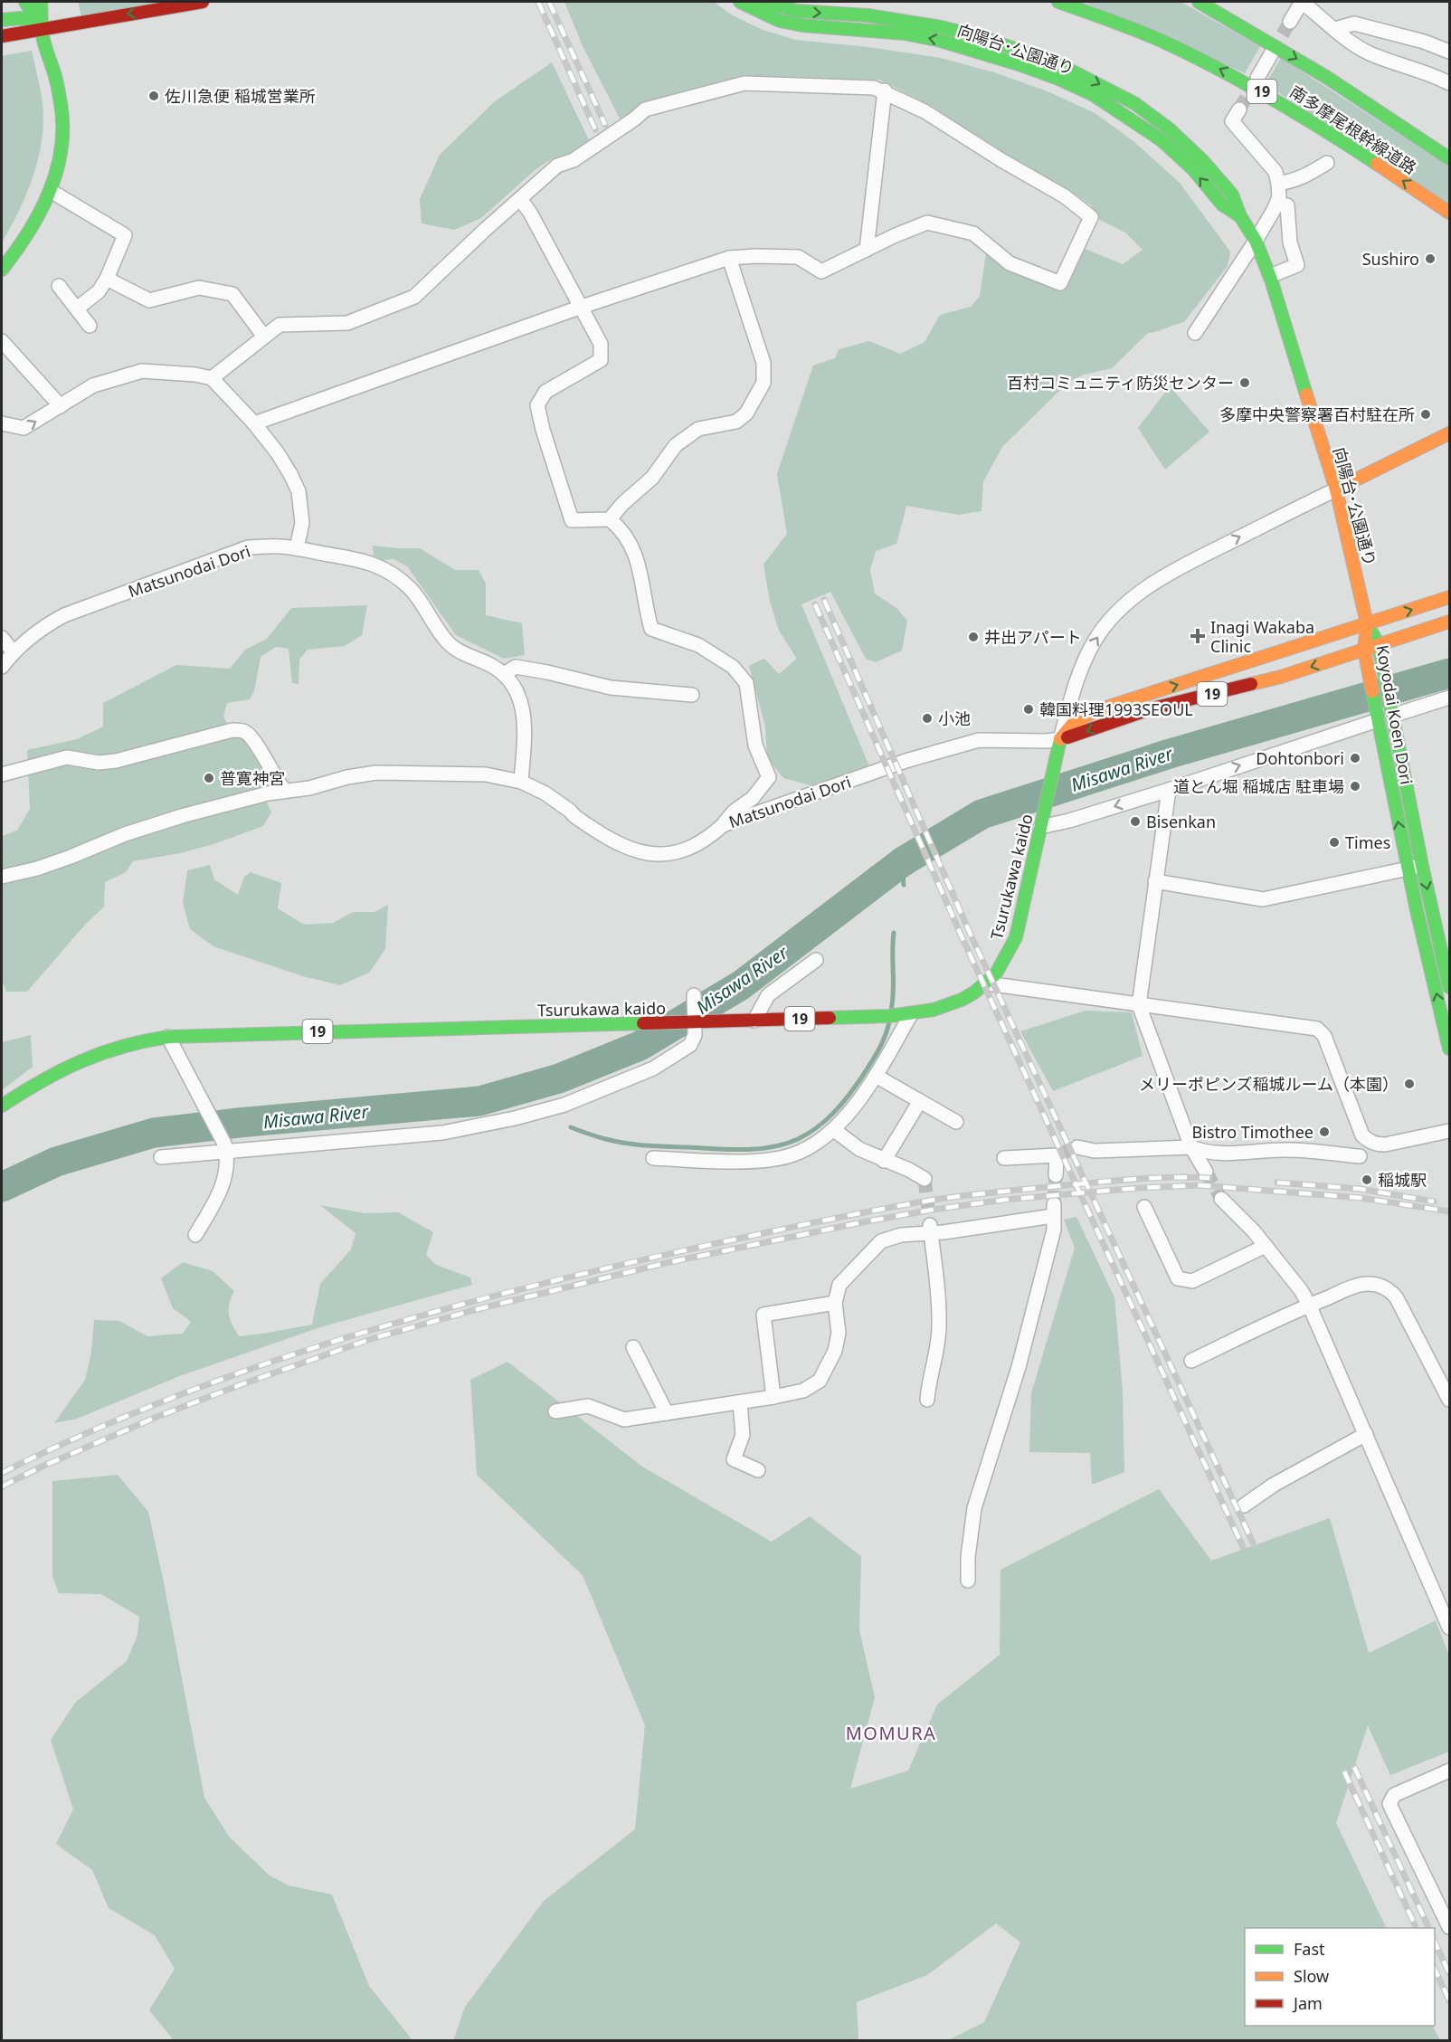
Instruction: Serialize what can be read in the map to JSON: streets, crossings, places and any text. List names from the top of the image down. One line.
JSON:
{"streets":{"main road":["向陽台･公園通り","19","南多摩尾根幹線道路","Koyodai Koen Dori","Tsurukawa kaido"],"street":["Matsunodai Dori"]},"crossings":[["向陽台･公園通り","19"],["向陽台･公園通り","Koyodai Koen Dori"],["19","Matsunodai Dori"],["19","Koyodai Koen Dori"],["19","Tsurukawa kaido"],["Matsunodai Dori","Tsurukawa kaido"]],"districts":["MOMURA"],"water":["Misawa River"],"places":{"other":["佐川急便 稲城営業所","Sushiro","百村コミュニティ防災センター","多摩中央警察署百村駐在所","井出アパート","韓国料理1993SEOUL","小池","Dohtonbori","普寛神宮","道とん堀 稲城店 駐車場","Bisenkan","Times","メリーポピンズ稲城ルーム（本園）","Bistro Timothee","稲城駅"],"health":["Inagi Wakaba Clinic"]},"legend":["Fast","Slow","Jam"]}
